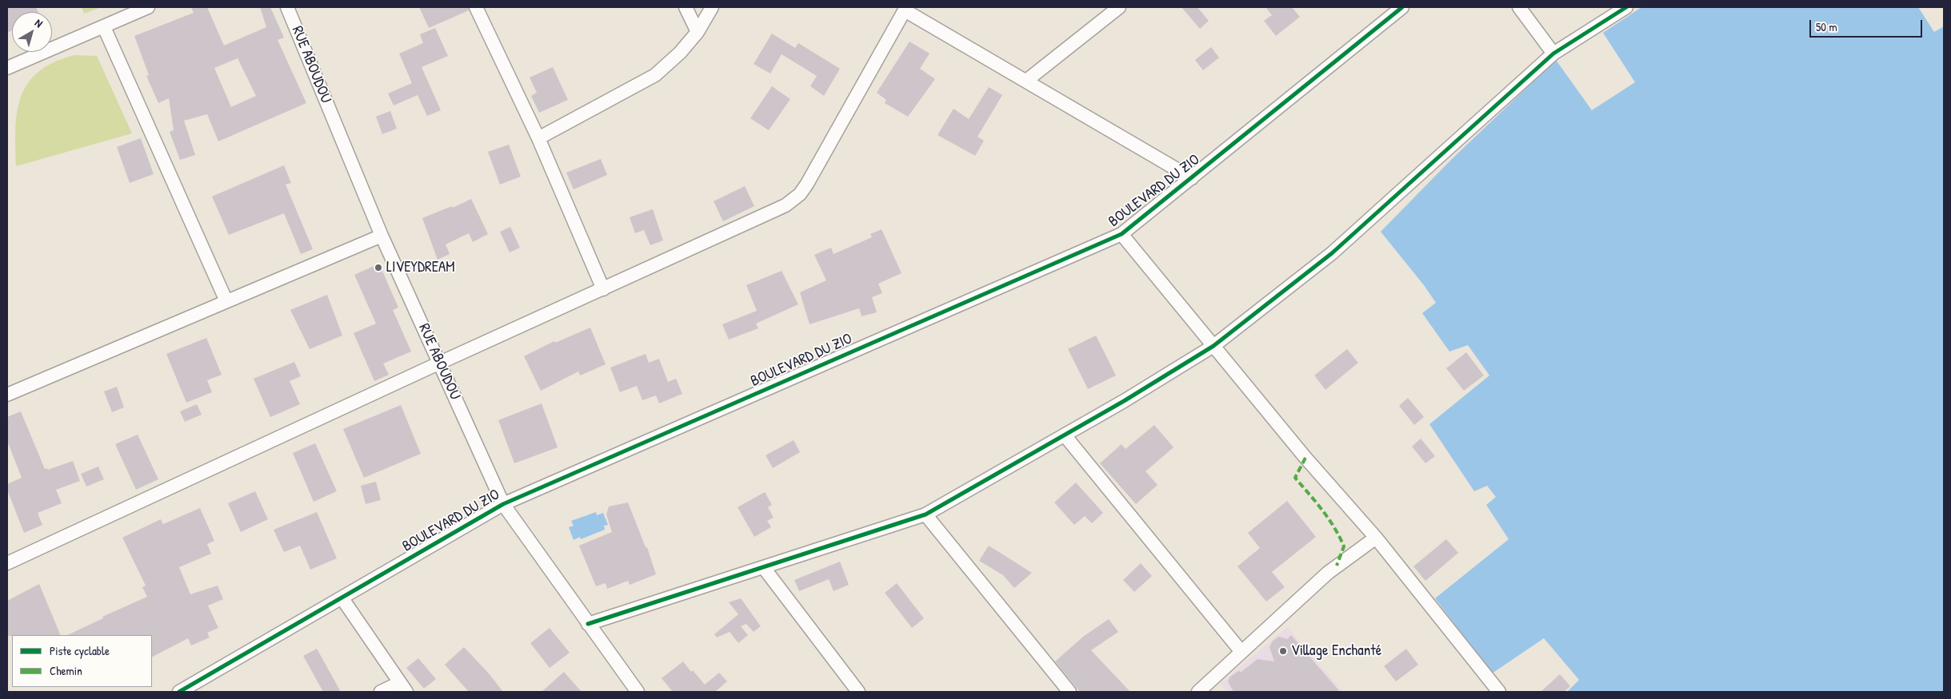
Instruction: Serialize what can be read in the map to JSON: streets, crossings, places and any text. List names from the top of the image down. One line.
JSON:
{"streets":{"street":["RUE ABOUDOU","BOULEVARD DU ZIO"]},"crossings":[["RUE ABOUDOU","BOULEVARD DU ZIO"]],"places":["LIVEYDREAM","Village Enchanté"],"legend":["Piste cyclable","Chemin"],"scale_bar":"50 m","north":"top right"}
